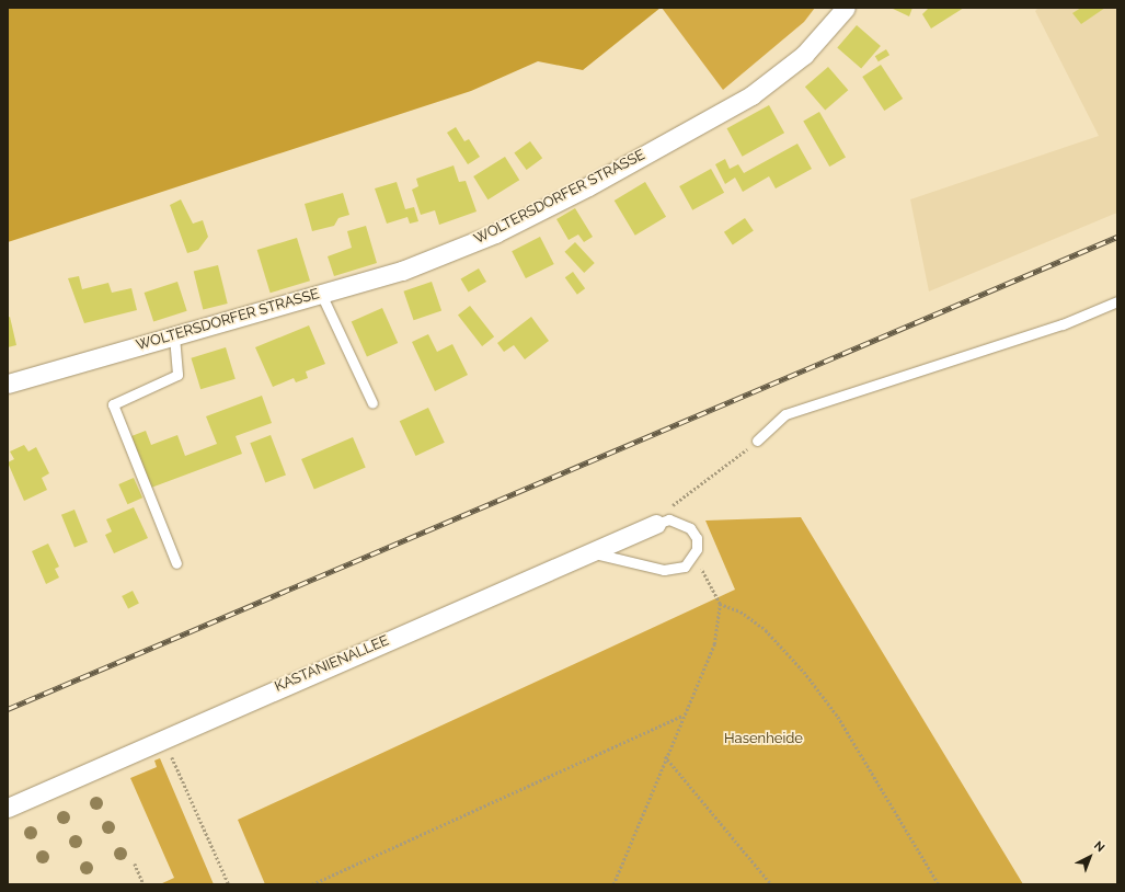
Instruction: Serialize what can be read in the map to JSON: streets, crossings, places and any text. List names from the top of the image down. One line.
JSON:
{"streets":{"street":["WOLTERSDORFER STRASSE","KASTANIENALLEE"]},"parks":["Hasenheide"],"north":"top right"}
